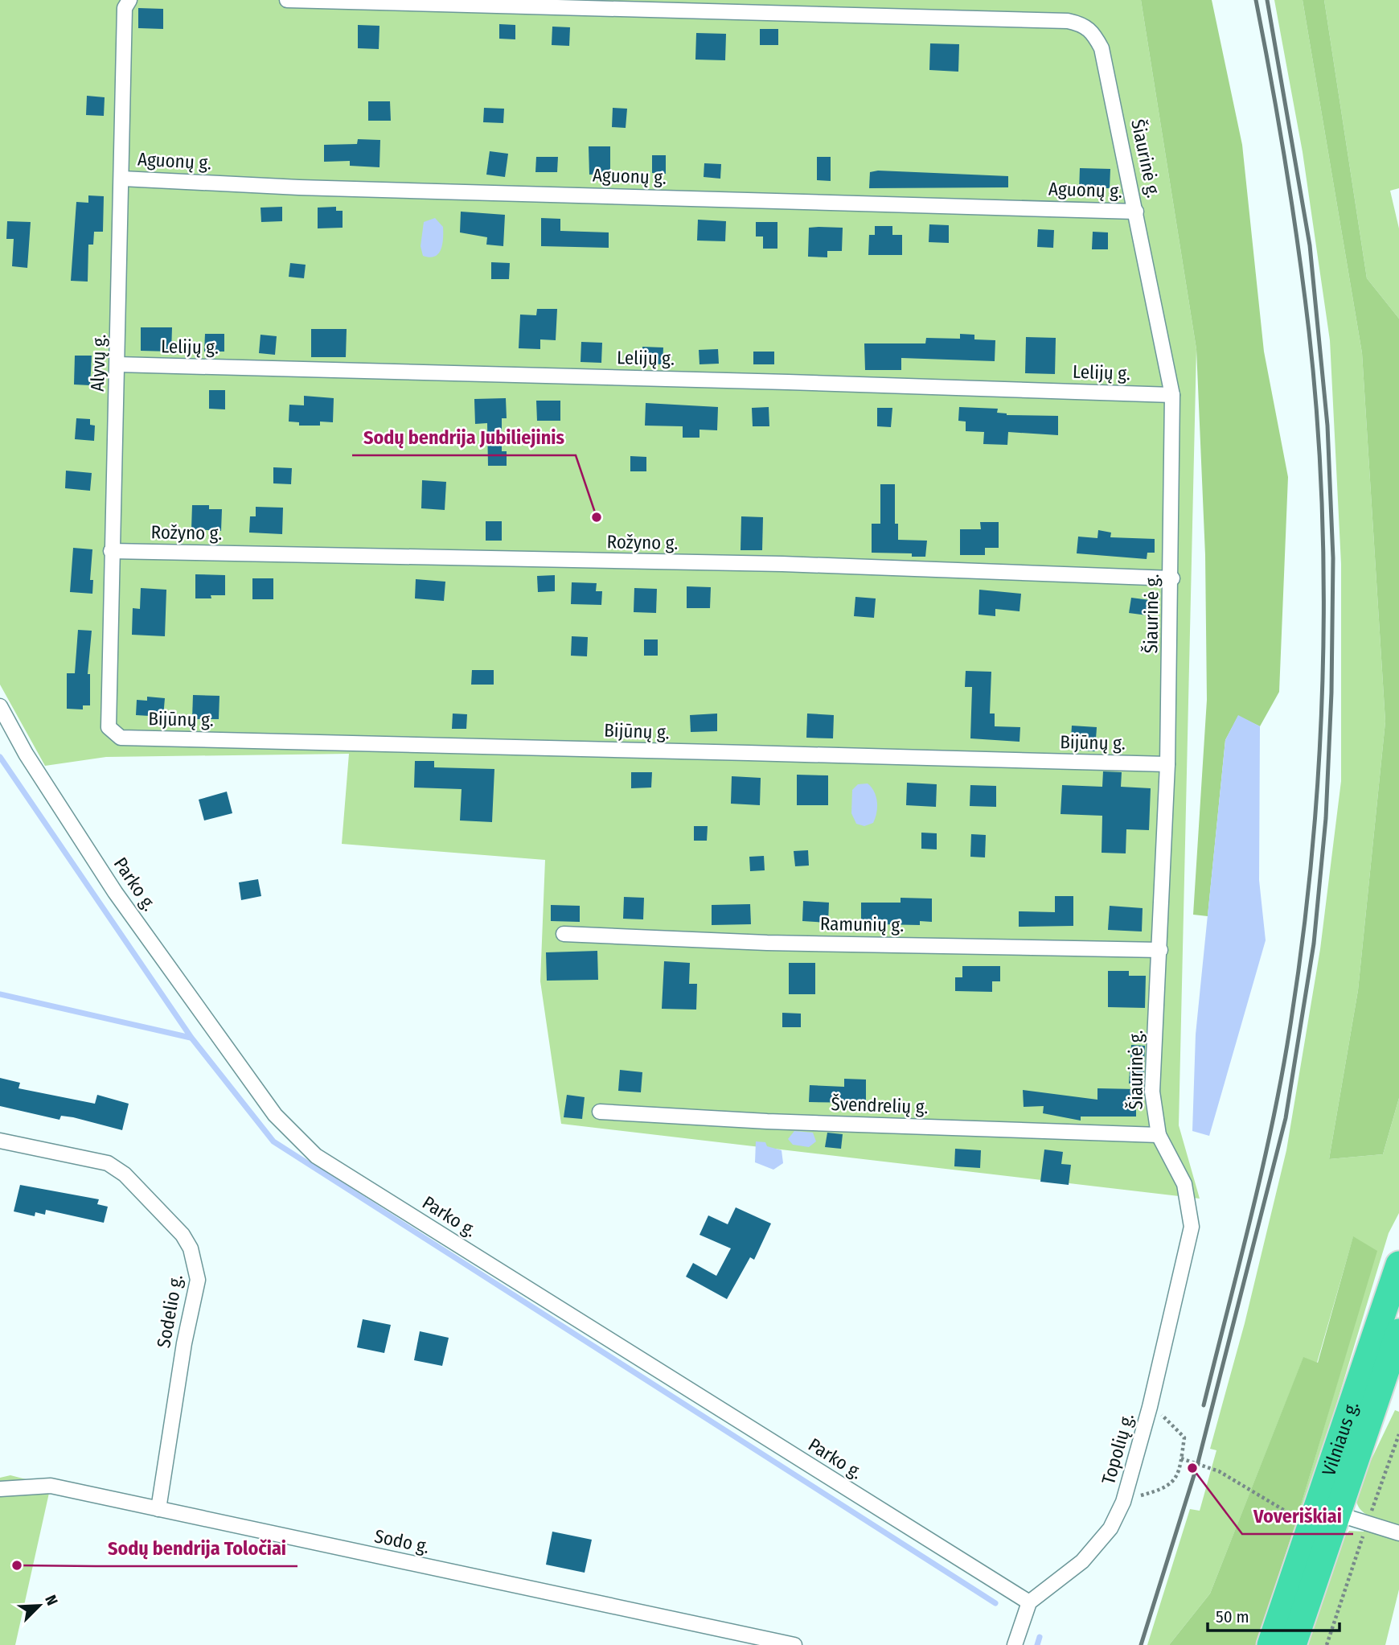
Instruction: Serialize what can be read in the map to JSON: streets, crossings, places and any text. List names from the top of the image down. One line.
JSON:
{"streets":{"highway":["Vilniaus g."],"street":["Šiaurinė g.","Aguonų g.","Lelijų g.","Alyvų g.","Rožyno g.","Bijūnų g.","Parko g.","Ramunių g.","Švendrelių g.","Sodelio g.","Topolių g.","Sodo g."]},"crossings":[["Šiaurinė g.","Aguonų g."],["Šiaurinė g.","Lelijų g."],["Šiaurinė g.","Rožyno g."],["Šiaurinė g.","Bijūnų g."],["Šiaurinė g.","Ramunių g."],["Šiaurinė g.","Švendrelių g."],["Šiaurinė g.","Topolių g."],["Aguonų g.","Alyvų g."],["Lelijų g.","Alyvų g."],["Alyvų g.","Rožyno g."],["Alyvų g.","Bijūnų g."],["Parko g.","Topolių g."],["Sodelio g.","Sodo g."]],"places":["Sodų bendrija Jubiliejinis","Voveriškiai","Sodų bendrija Toločiai"],"scale_bar":"50 m","north":"top right"}
